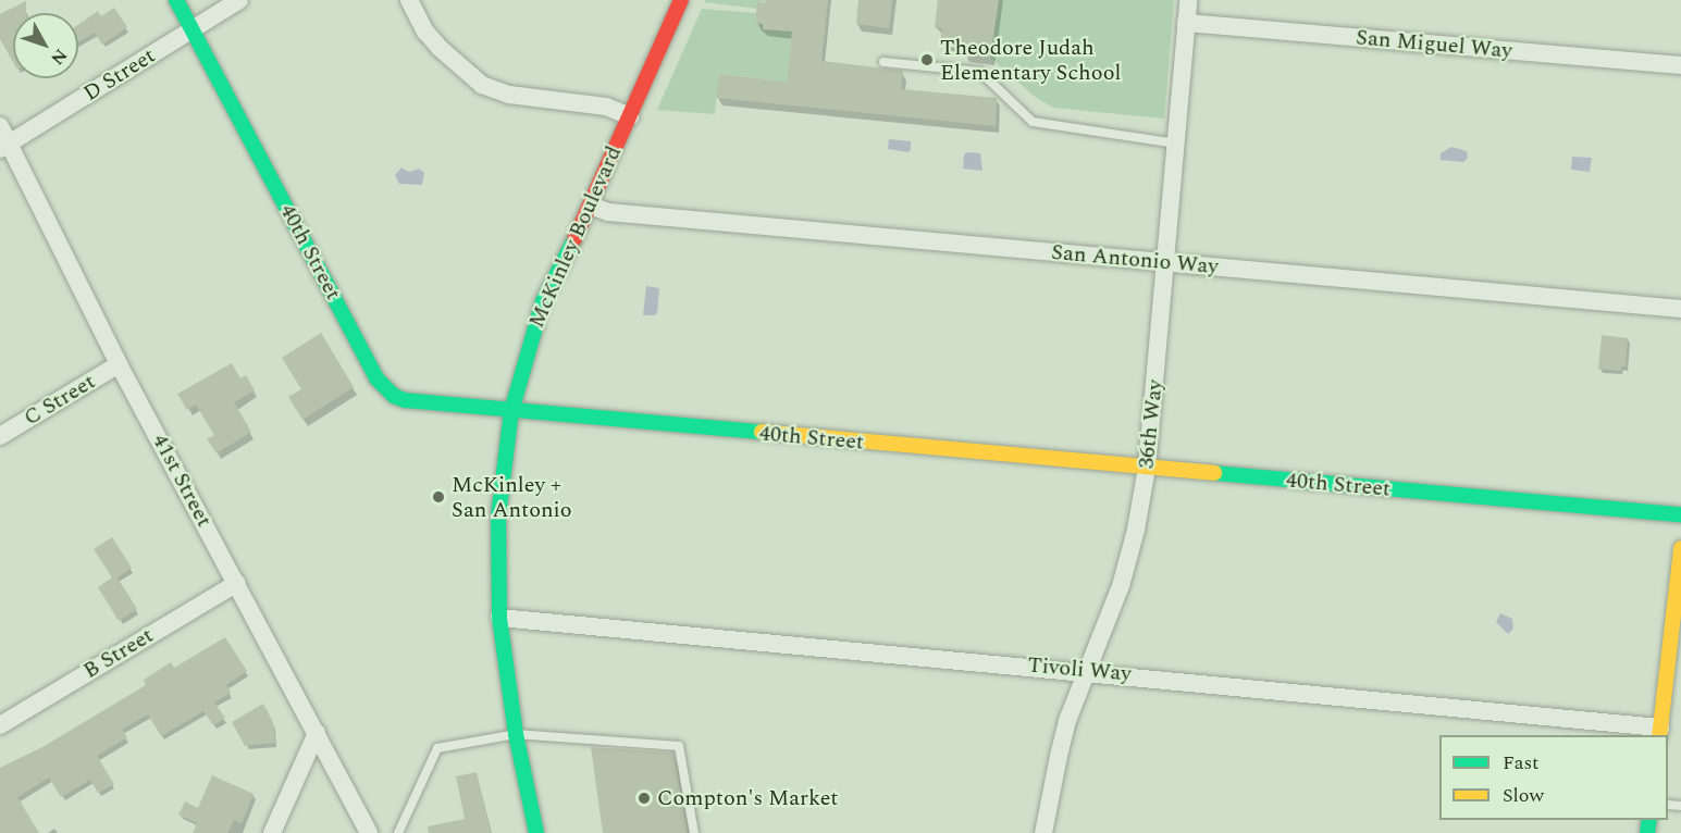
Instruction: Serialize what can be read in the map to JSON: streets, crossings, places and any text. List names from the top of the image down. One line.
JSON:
{"streets":{"street":["San Miguel Way","D Street","McKinley Boulevard","40th Street","San Antonio Way","C Street","36th Way","41st Street","B Street","Tivoli Way"]},"crossings":[["San Miguel Way","36th Way"],["D Street","40th Street"],["D Street","41st Street"],["McKinley Boulevard","40th Street"],["McKinley Boulevard","San Antonio Way"],["McKinley Boulevard","Tivoli Way"],["40th Street","36th Way"],["San Antonio Way","36th Way"],["C Street","41st Street"],["36th Way","Tivoli Way"],["41st Street","B Street"]],"places":["Theodore Judah Elementary School","McKinley + San Antonio","Compton's Market"],"legend":["Fast","Slow"],"north":"bottom right"}
